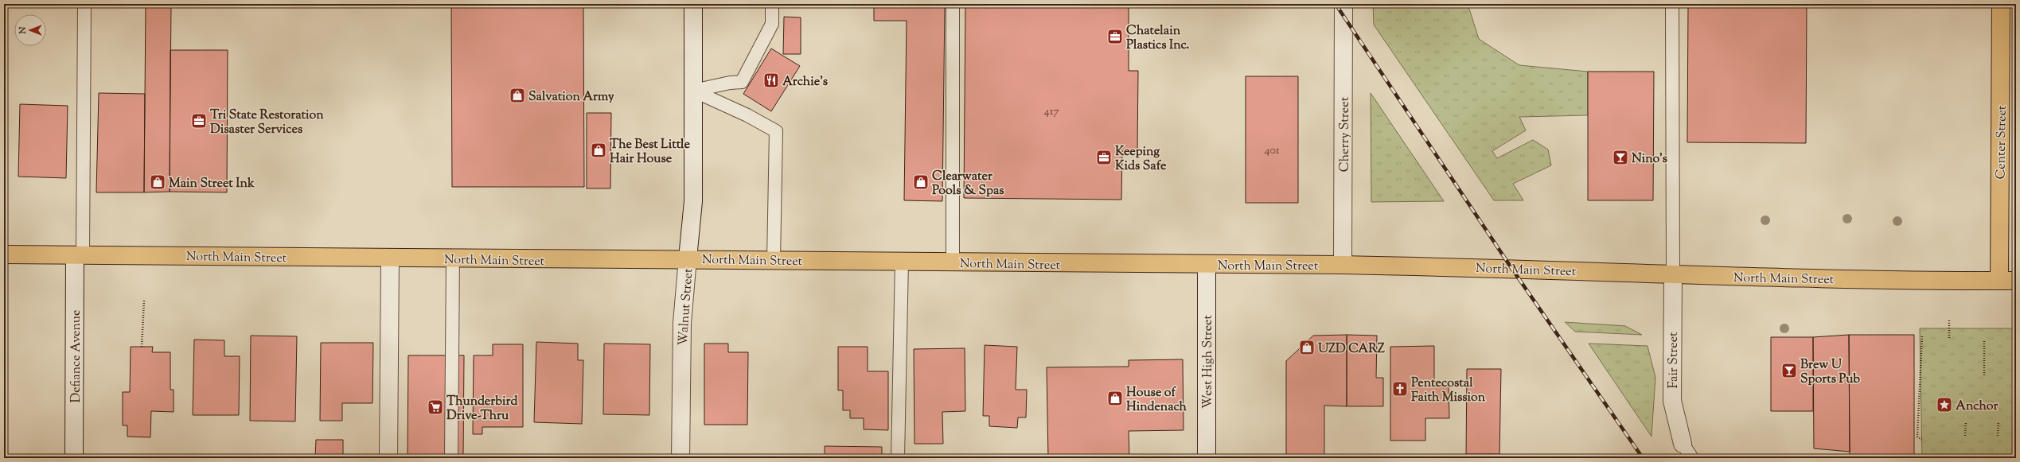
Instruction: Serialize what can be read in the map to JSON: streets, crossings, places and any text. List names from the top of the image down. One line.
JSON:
{"streets":{"main road":["Center Street","North Main Street"],"street":["Cherry Street","Walnut Street","Defiance Avenue","Fair Street","West High Street"]},"crossings":[["Cherry Street","North Main Street"],["Center Street","North Main Street"],["North Main Street","Walnut Street"],["North Main Street","Defiance Avenue"],["North Main Street","Fair Street"],["North Main Street","West High Street"]],"places":{"office":["Chatelain Plastics Inc.","Tri State Restoration Disaster Services","Keeping Kids Safe"],"restaurant":["Archie's"],"shop":["Salvation Army","The Best Little Hair House","Main Street Ink","Clearwater Pools & Spas","UZD CARZ","House of Hindenach"],"bar":["Nino's","Brew U Sports Pub"],"church":["Pentecostal Faith Mission"],"place":["Anchor"],"supermarket":["Thunderbird Drive-Thru"]},"house_numbers":["417","401"],"north":"left"}
